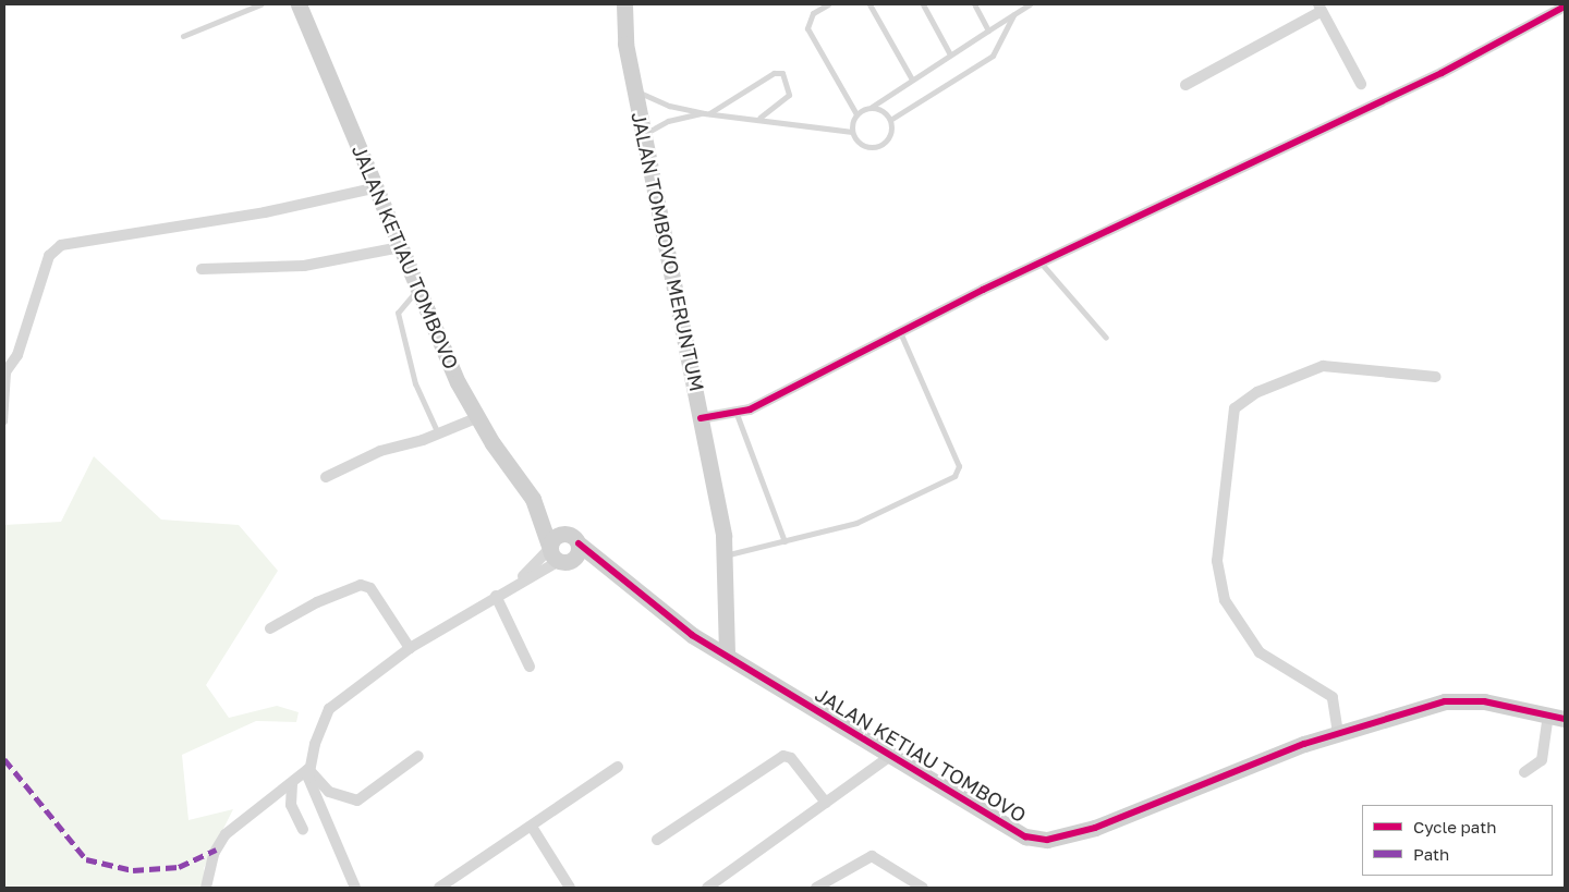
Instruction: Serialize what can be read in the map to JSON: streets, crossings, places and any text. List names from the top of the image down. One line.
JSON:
{"streets":{"street":["JALAN TOMBOVO MERUNTUM","JALAN KETIAU TOMBOVO"]},"crossings":[["JALAN TOMBOVO MERUNTUM","JALAN KETIAU TOMBOVO"]],"legend":["Cycle path","Path"]}
